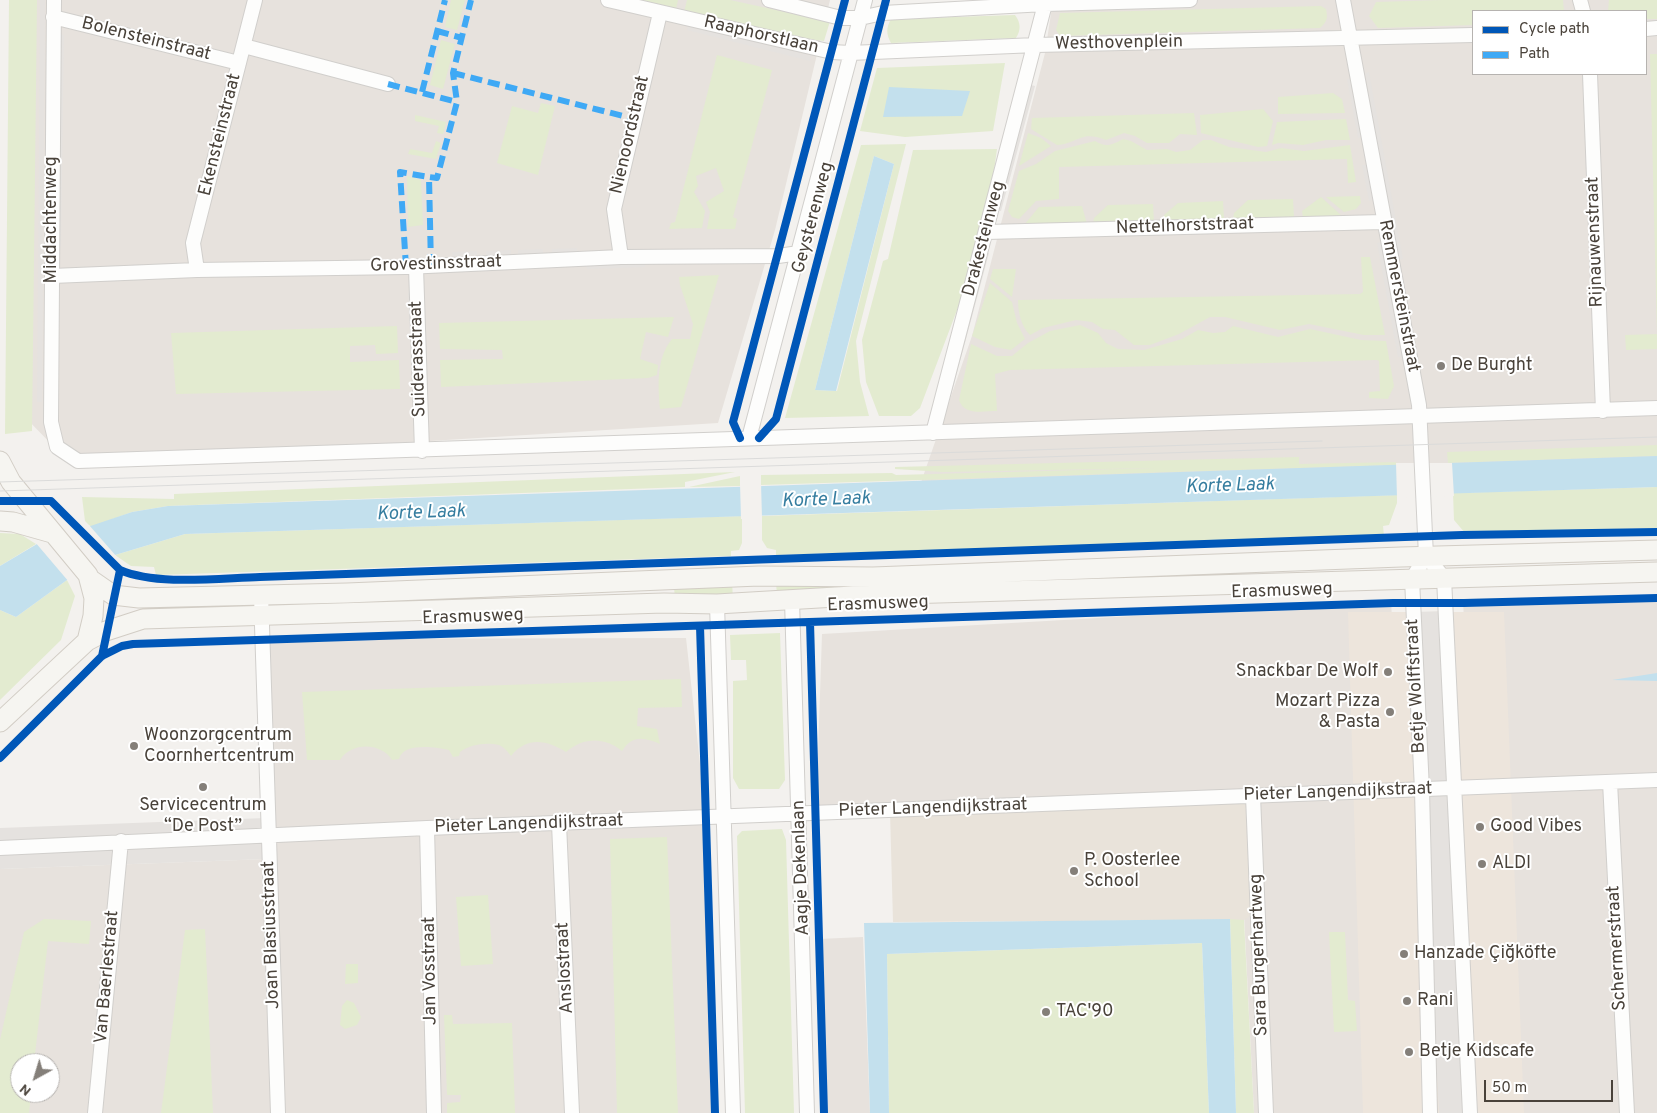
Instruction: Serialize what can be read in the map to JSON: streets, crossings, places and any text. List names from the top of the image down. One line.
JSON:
{"streets":{"main road":["Erasmusweg"],"street":["Raaphorstlaan","Bolensteinstraat","Westhovenplein","Ekensteinstraat","Nienoordstraat","Geysterenweg","Middachtenweg","Nettelhorststraat","Drakesteinweg","Rijnauwenstraat","Grovestinsstraat","Remmersteinstraat","Suiderasstraat","Betje Wolffstraat","Pieter Langendijkstraat","Aagje Dekenlaan","Joan Blasiusstraat","Schermerstraat","Sara Burgerhartweg","Anslostraat","Jan Vosstraat","Van Baerlestraat"]},"crossings":[["Raaphorstlaan","Westhovenplein"],["Raaphorstlaan","Nienoordstraat"],["Raaphorstlaan","Geysterenweg"],["Raaphorstlaan","Drakesteinweg"],["Bolensteinstraat","Ekensteinstraat"],["Bolensteinstraat","Middachtenweg"],["Westhovenplein","Drakesteinweg"],["Westhovenplein","Remmersteinstraat"],["Ekensteinstraat","Grovestinsstraat"],["Nienoordstraat","Grovestinsstraat"],["Geysterenweg","Grovestinsstraat"],["Middachtenweg","Grovestinsstraat"],["Middachtenweg","Suiderasstraat"],["Nettelhorststraat","Drakesteinweg"],["Nettelhorststraat","Remmersteinstraat"],["Grovestinsstraat","Suiderasstraat"],["Remmersteinstraat","Erasmusweg"],["Erasmusweg","Betje Wolffstraat"],["Erasmusweg","Aagje Dekenlaan"],["Erasmusweg","Joan Blasiusstraat"],["Betje Wolffstraat","Pieter Langendijkstraat"],["Pieter Langendijkstraat","Aagje Dekenlaan"],["Pieter Langendijkstraat","Joan Blasiusstraat"],["Pieter Langendijkstraat","Schermerstraat"],["Pieter Langendijkstraat","Sara Burgerhartweg"],["Pieter Langendijkstraat","Anslostraat"],["Pieter Langendijkstraat","Jan Vosstraat"],["Pieter Langendijkstraat","Van Baerlestraat"]],"water":["Korte Laak"],"places":["De Burght","Snackbar De Wolf","Mozart Pizza & Pasta","Woonzorgcentrum Coornhertcentrum","Servicecentrum “De Post”","Good Vibes","ALDI","P. Oosterlee School","Hanzade Çiğköfte","Rani","TAC'90","Betje Kidscafe"],"legend":["Cycle path","Path"],"scale_bar":"50 m","north":"bottom left"}
